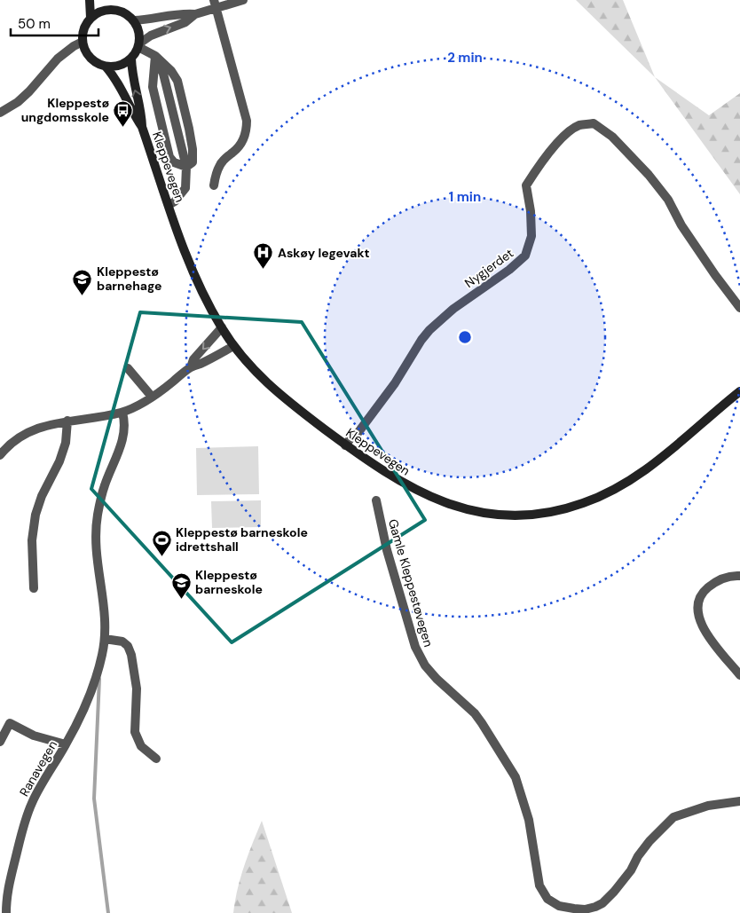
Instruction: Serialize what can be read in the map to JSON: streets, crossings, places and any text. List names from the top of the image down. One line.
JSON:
{"streets":{"main road":["Kleppevegen"],"street":["Nygjerdet","Gamle Kleppestøvegen","Ranavegen"]},"crossings":[["Kleppevegen","Nygjerdet"]],"places":{"bus stop":["Kleppestø ungdomsskole"],"hospital":["Askøy legevakt"],"school or university":["Kleppestø barnehage","Kleppestø barneskole"],"sports":["Kleppestø barneskole idrettshall"]},"scale_bar":"50 m","rings":["2 min","1 min"]}
